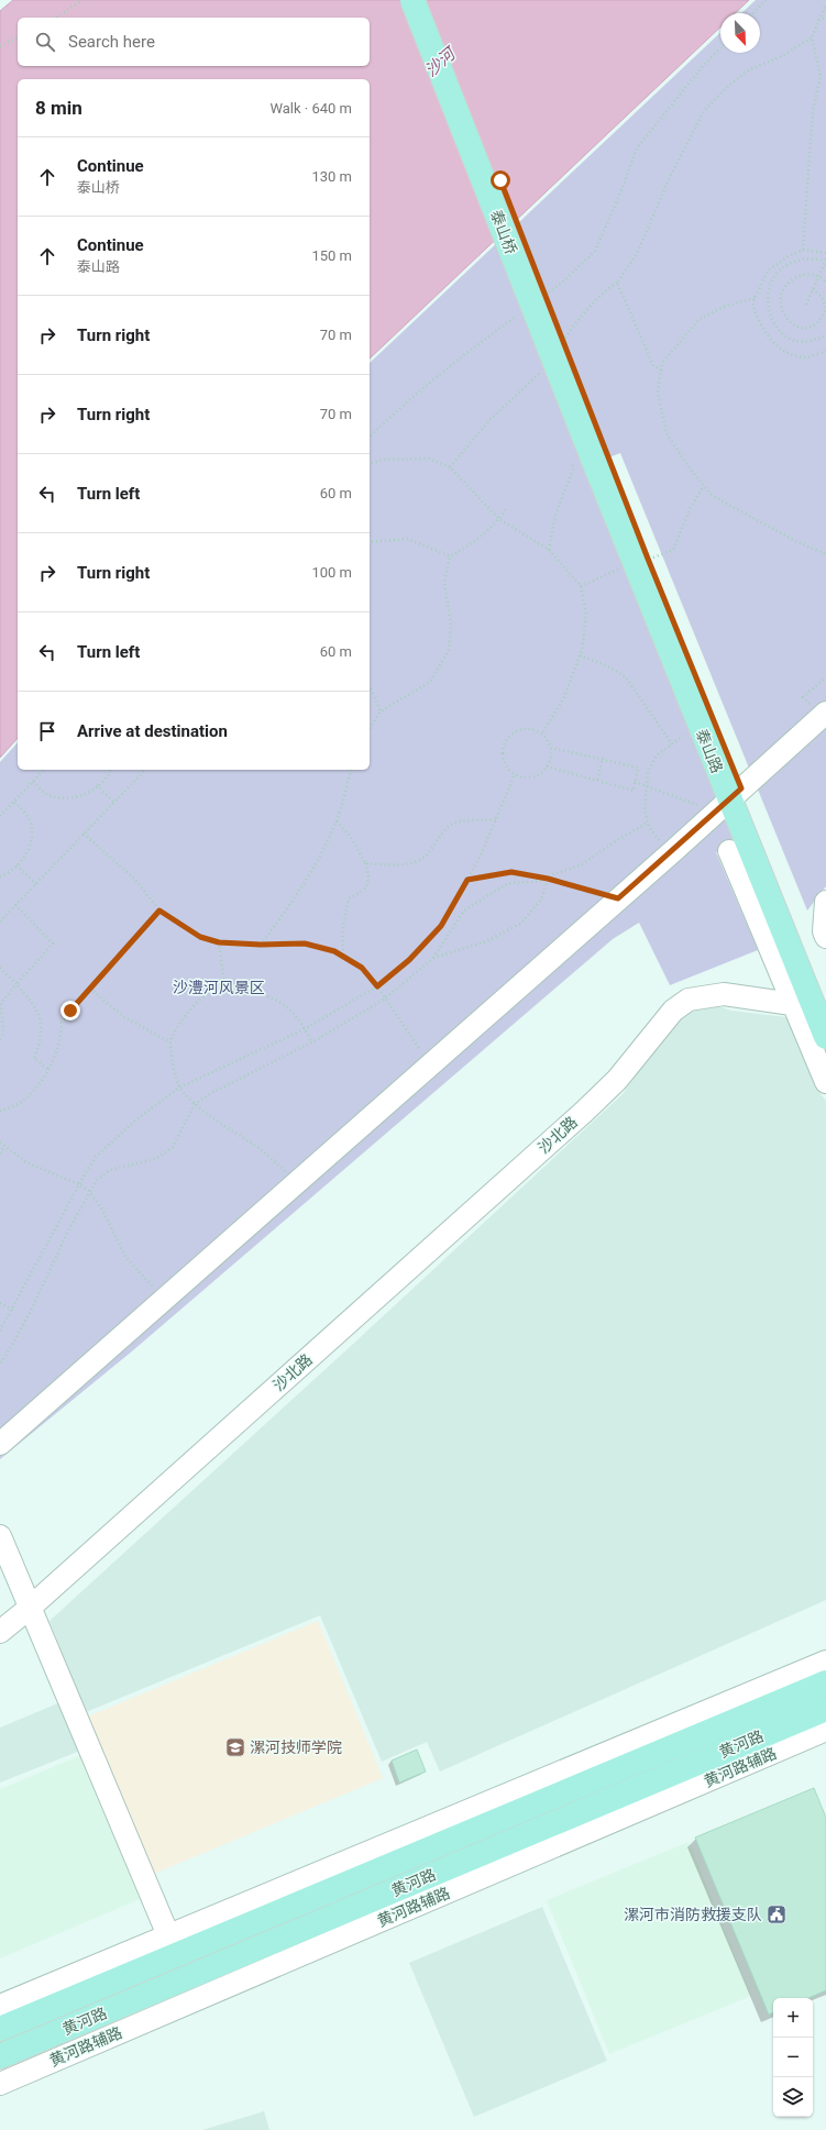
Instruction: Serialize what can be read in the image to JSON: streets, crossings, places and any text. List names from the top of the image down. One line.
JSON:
{"streets":{"main road":["泰山桥","泰山路","黄河路"],"street":["沙北路","黄河路辅路"]},"crossings":[["泰山桥","泰山路"]],"water":["沙河"],"parks":["沙澧河风景区"],"places":{"school or university":["漯河技师学院"],"public building":["漯河市消防救援支队"]},"north":"bottom right","page":{"search":"Search here","heading":["8 min","Walk · 640 m"],"list":[["Continue","泰山桥","130 m"],["Continue","泰山路","150 m"],["Turn right","70 m"],["Turn right","70 m"],["Turn left","60 m"],["Turn right","100 m"],["Turn left","60 m"],"Arrive at destination"],"map_buttons":["+","−"]}}
